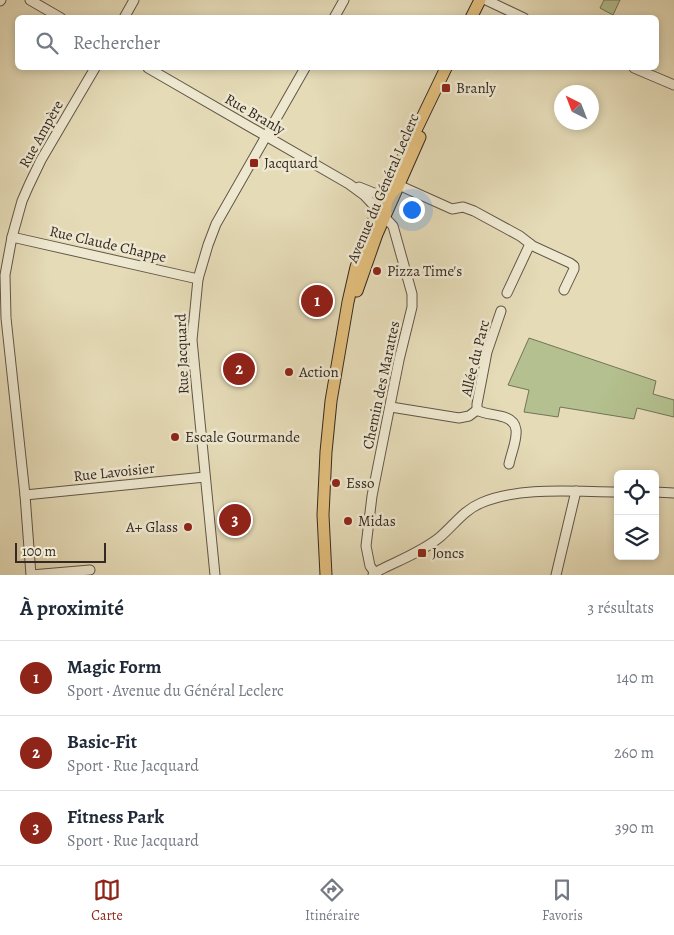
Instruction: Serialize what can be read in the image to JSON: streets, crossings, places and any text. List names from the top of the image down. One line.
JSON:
{"streets":{"main road":["Avenue du Général Leclerc"],"street":["Rue Branly","Rue Ampère","Rue Claude Chappe","Rue Jacquard","Allée du Parc","Chemin des Marattes","Rue Lavoisier"]},"crossings":[["Rue Branly","Avenue du Général Leclerc"],["Rue Branly","Rue Jacquard"],["Rue Branly","Chemin des Marattes"],["Rue Ampère","Rue Claude Chappe"],["Rue Ampère","Rue Lavoisier"],["Avenue du Général Leclerc","Chemin des Marattes"],["Rue Claude Chappe","Rue Jacquard"],["Rue Jacquard","Rue Lavoisier"]],"places":{"transit":["Branly","Jacquard","Joncs"],"other":["Pizza Time's","Action","Escale Gourmande","Esso","Midas","A+ Glass"]},"scale_bar":"100 m","north":"top left","page":{"search":"Rechercher","pins":["1","2","3"],"scale":"100 m","heading":["À proximité","3 résultats"],"list":[{"mark":"1","name":"Magic Form","note":"Sport · Avenue du Général Leclerc","value":"140 m"},{"mark":"2","name":"Basic-Fit","note":"Sport · Rue Jacquard","value":"260 m"},{"mark":"3","name":"Fitness Park","note":"Sport · Rue Jacquard","value":"390 m"}],"nav":["Carte","Itinéraire","Favoris"]}}
